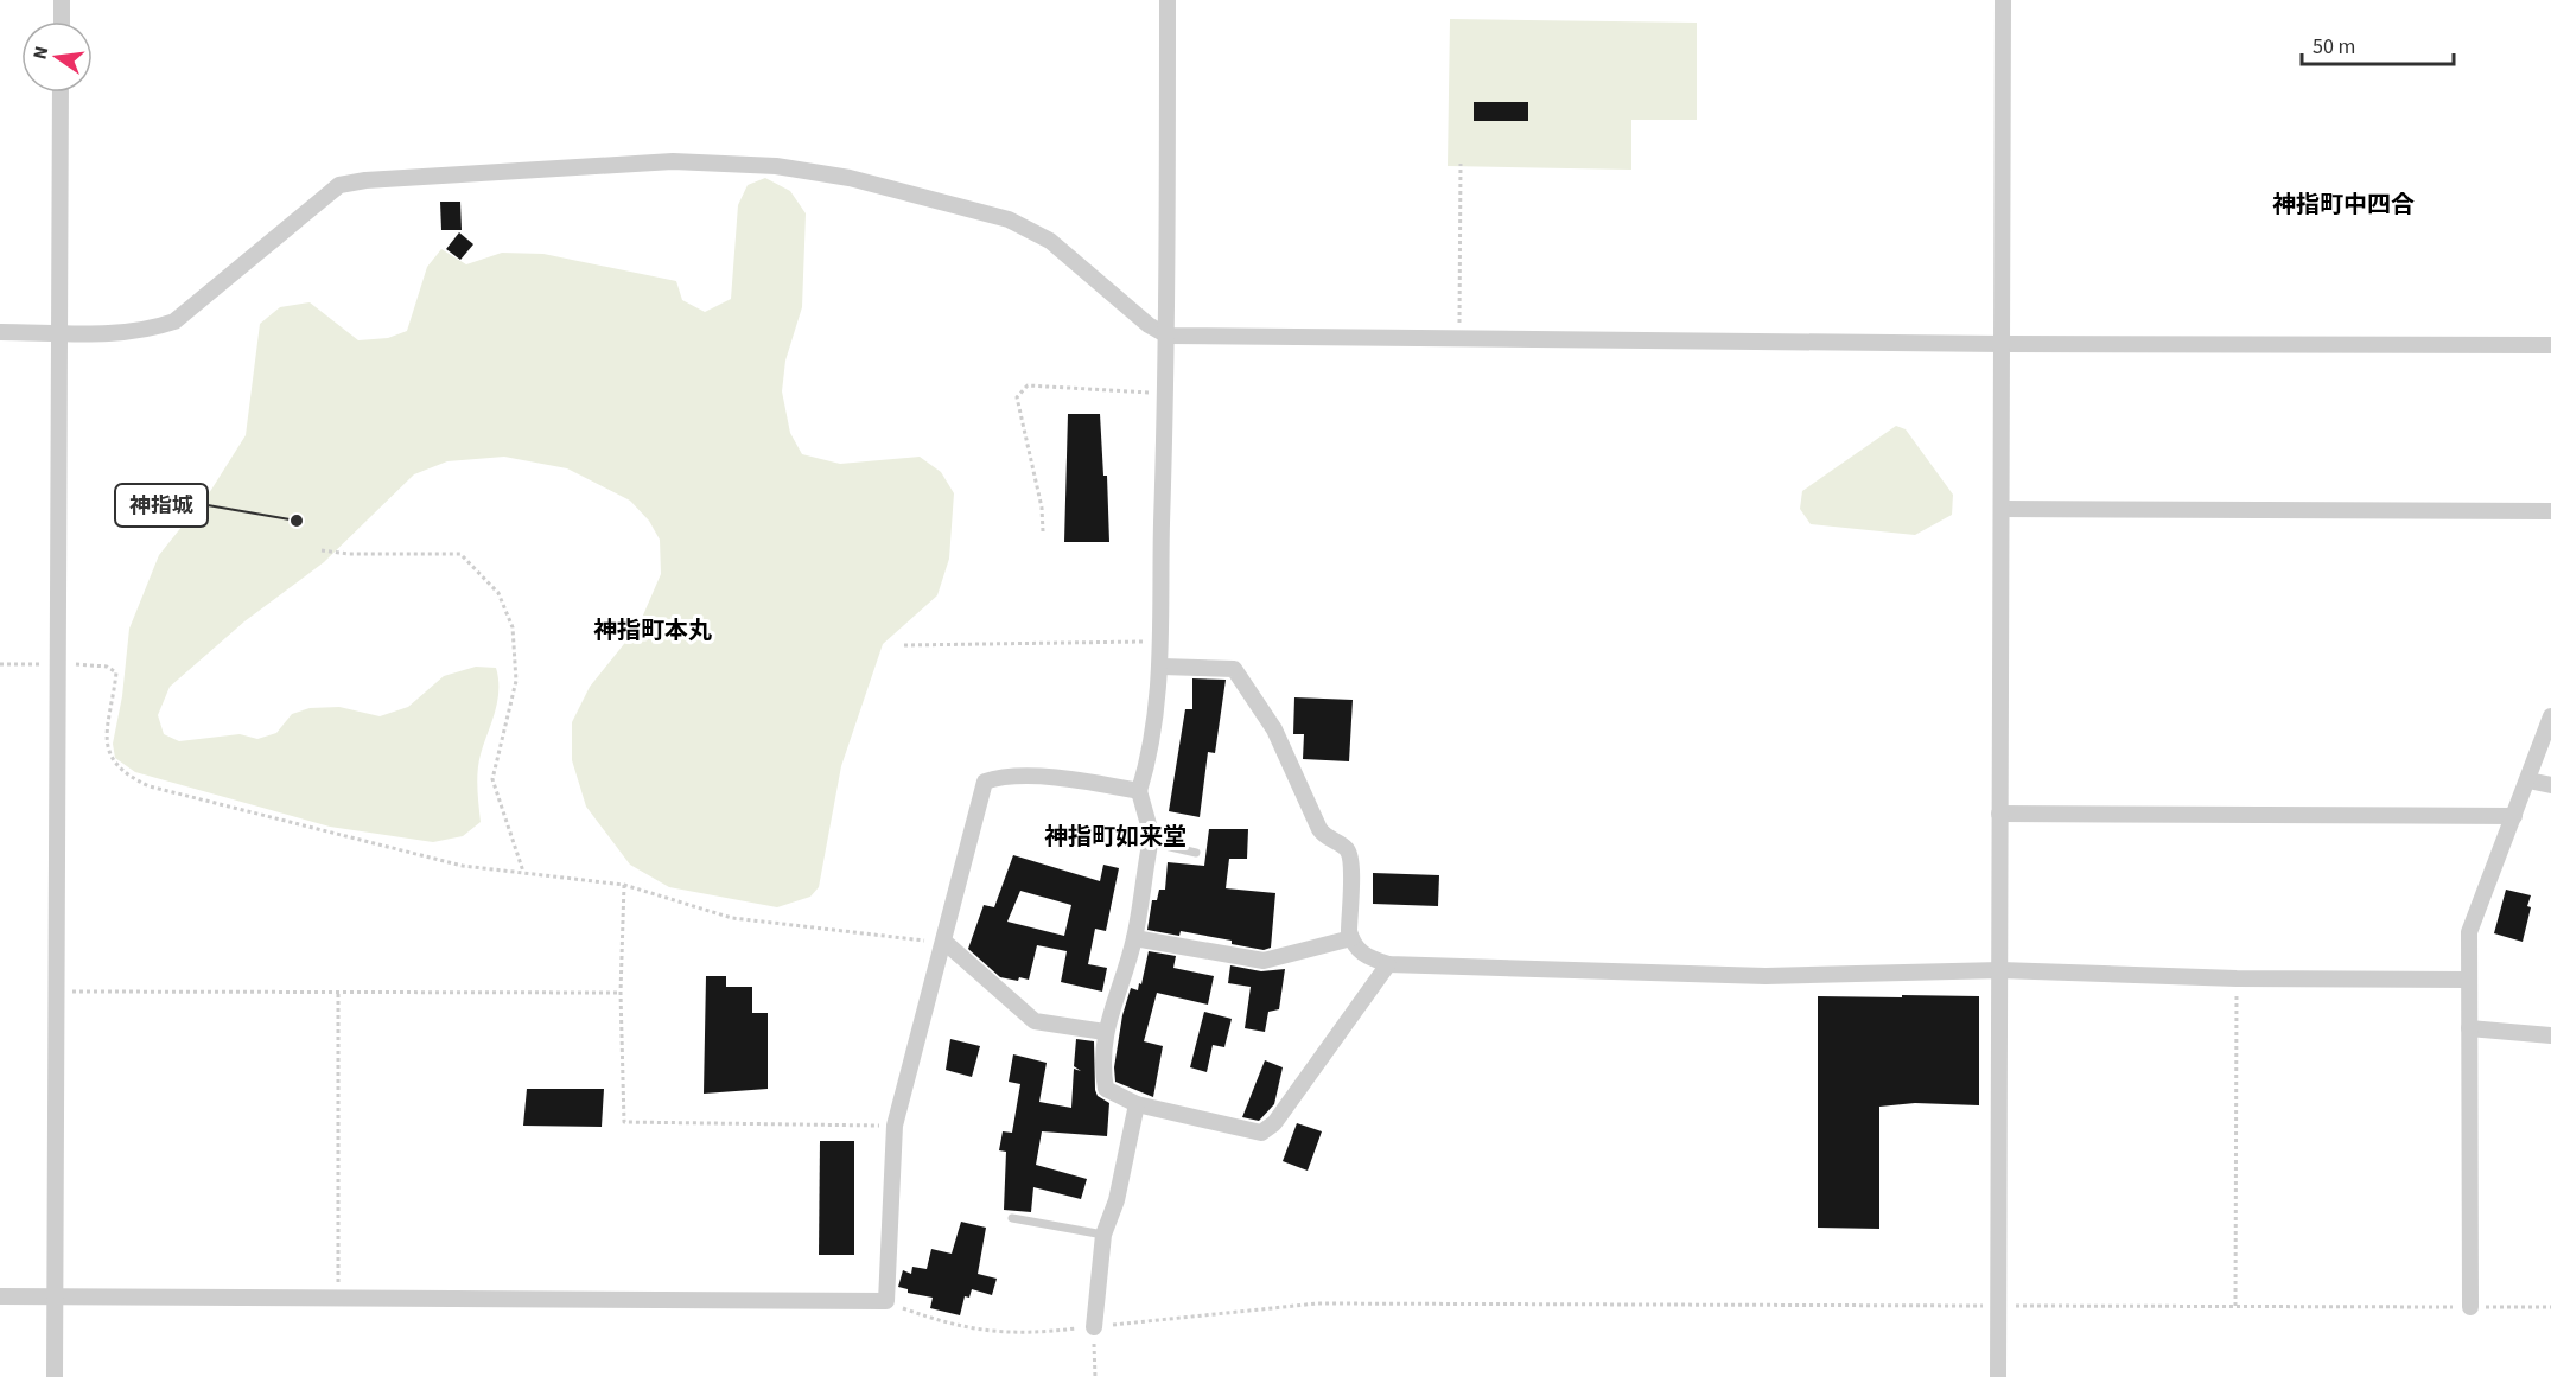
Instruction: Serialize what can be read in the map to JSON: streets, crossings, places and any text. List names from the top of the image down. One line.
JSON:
{"districts":["神指町中四合","神指町本丸","神指町如来堂"],"places":["神指城"],"scale_bar":"50 m","north":"left"}
